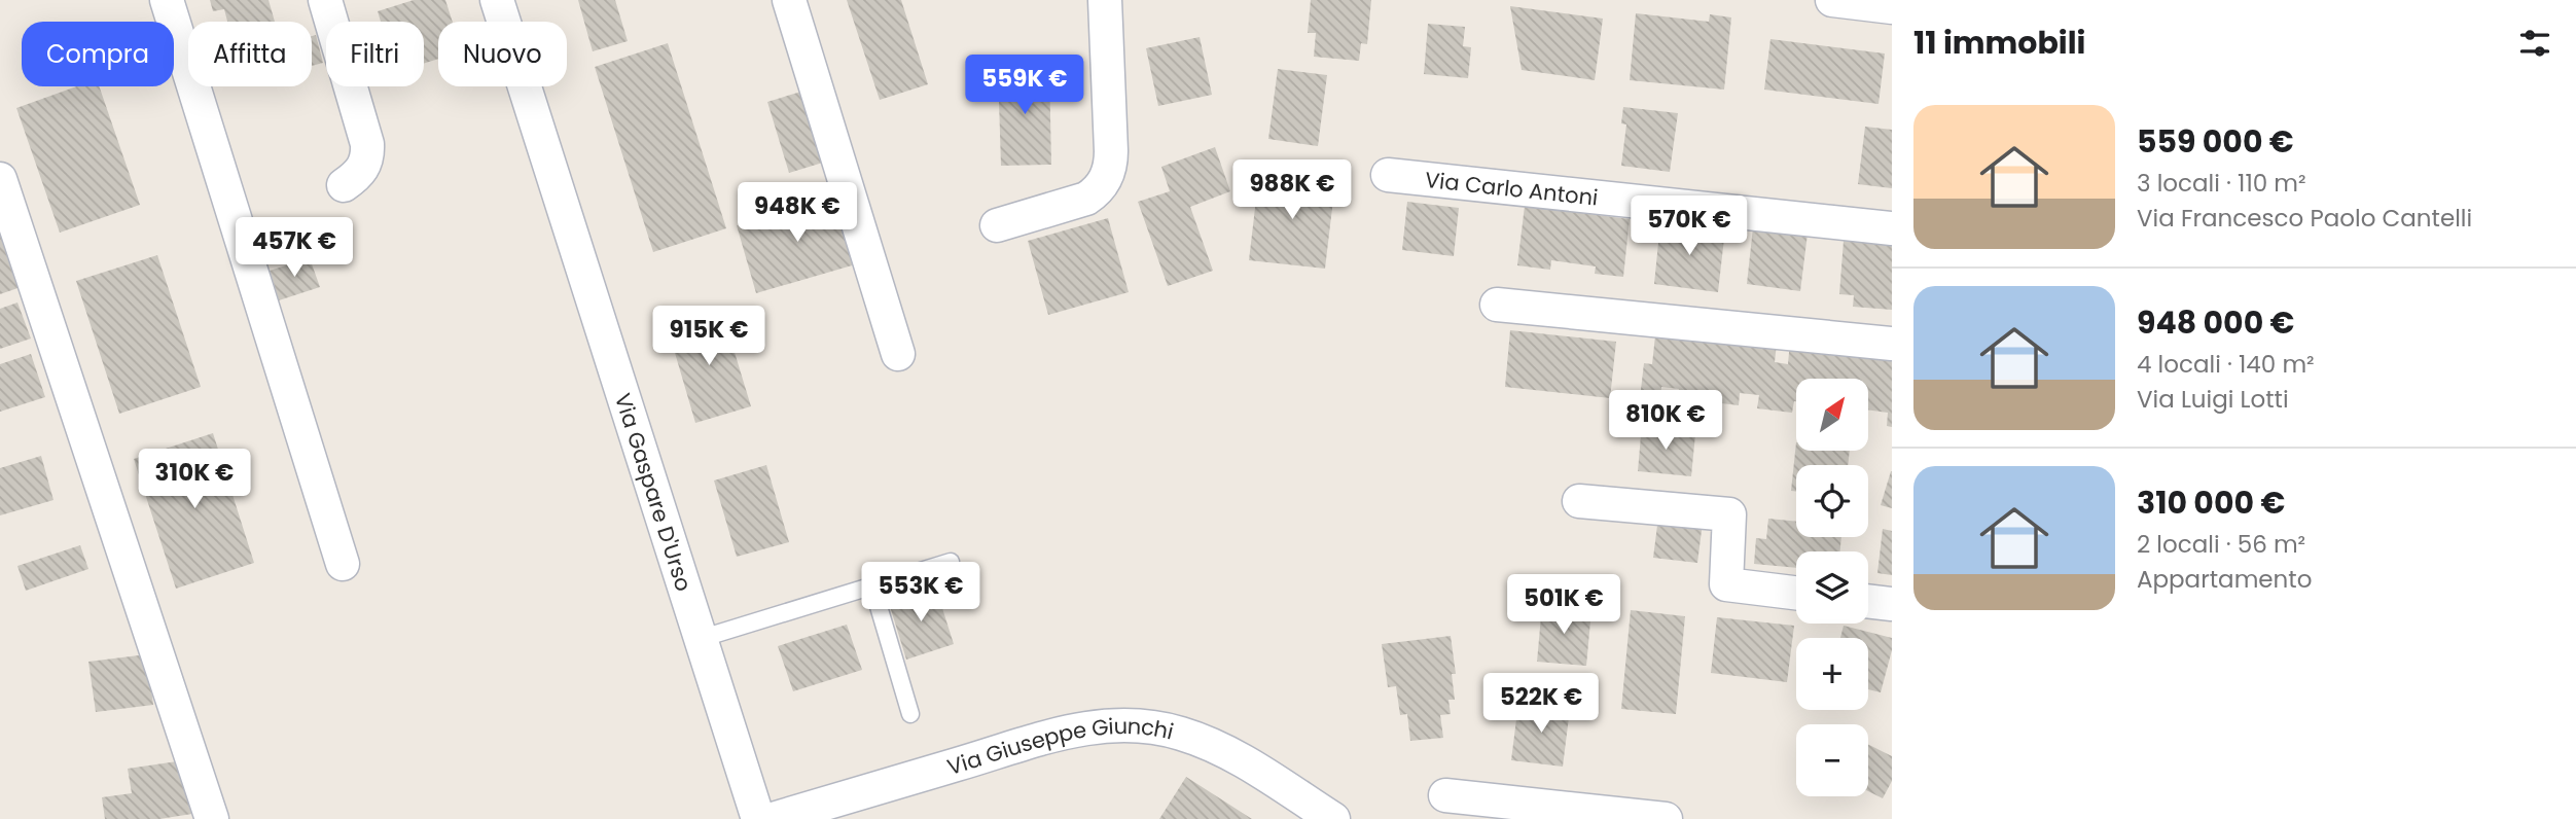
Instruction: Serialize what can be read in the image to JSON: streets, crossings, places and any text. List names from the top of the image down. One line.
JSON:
{"streets":{"street":["Via Carlo Antoni","Via Gaspare D'Urso","Via Giuseppe Giunchi"]},"north":"top right","page":{"heading":"11 immobili","chip":["Compra","Affitta","Filtri","Nuovo"],"price":["559K €","988K €","948K €","570K €","457K €","915K €","810K €","310K €","553K €","501K €","522K €"],"list":[{"name":"559 000 €","note":"3 locali · 110 m² · Via Francesco Paolo Cantelli"},{"name":"948 000 €","note":"4 locali · 140 m² · Via Luigi Lotti"},{"name":"310 000 €","note":"2 locali · 56 m² · Appartamento"}],"map_buttons":["+","−"]}}
